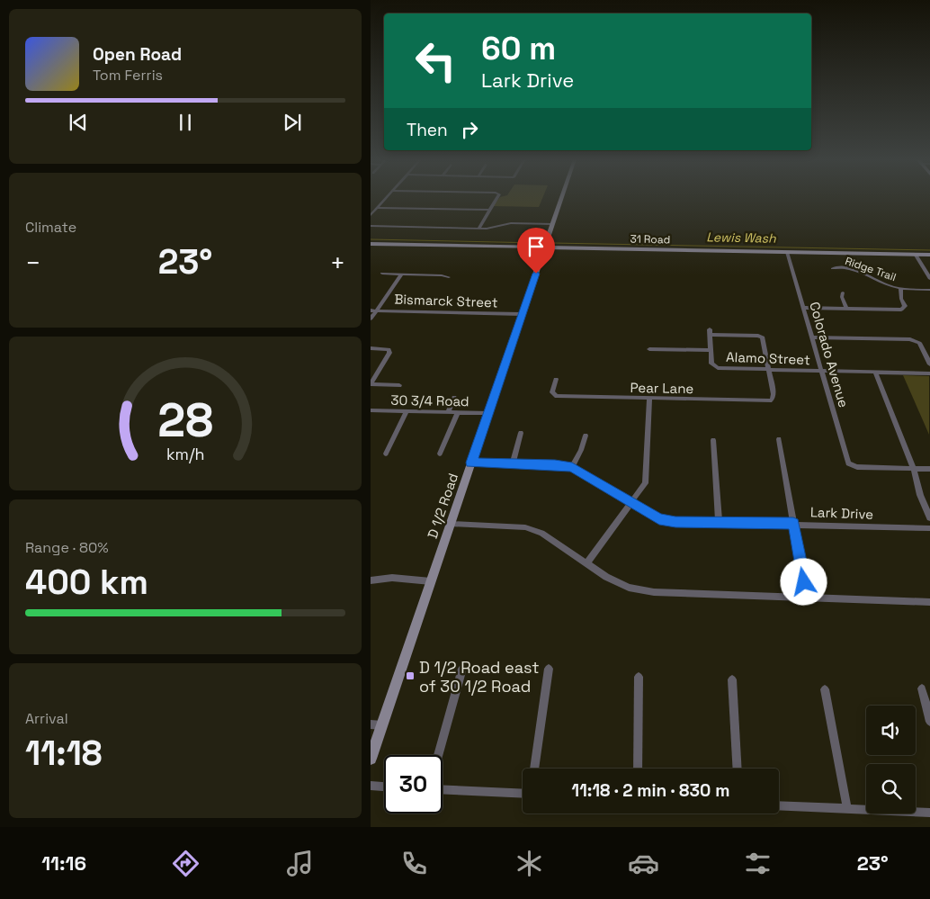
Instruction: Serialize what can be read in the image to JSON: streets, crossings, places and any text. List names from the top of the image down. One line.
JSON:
{"streets":{"main road":["D 1/2 Road"],"street":["31 Road","Ridge Trail","Bismarck Street","Colorado Avenue","Alamo Street","Pear Lane","30 3/4 Road","Lark Drive"]},"crossings":[["31 Road","Colorado Avenue"],["31 Road","D 1/2 Road"],["Bismarck Street","D 1/2 Road"],["Colorado Avenue","Alamo Street"],["Alamo Street","Pear Lane"],["30 3/4 Road","D 1/2 Road"],["D 1/2 Road","Lark Drive"]],"water":["Lewis Wash"],"places":{"transit":["D 1/2 Road east of 30 1/2 Road"]},"page":{"turn":["60 m","Lark Drive"],"song":["Open Road","Tom Ferris"],"then":"Then","tile":["Climate",["Range · 80%","400 km"],["Arrival","11:18"]],"heat":["−","23°","+"],"limit":"30","trip":"11:18 · 2 min · 830 m","tabs":["11:16","23°"],"gauge":["28","km/h"]}}
